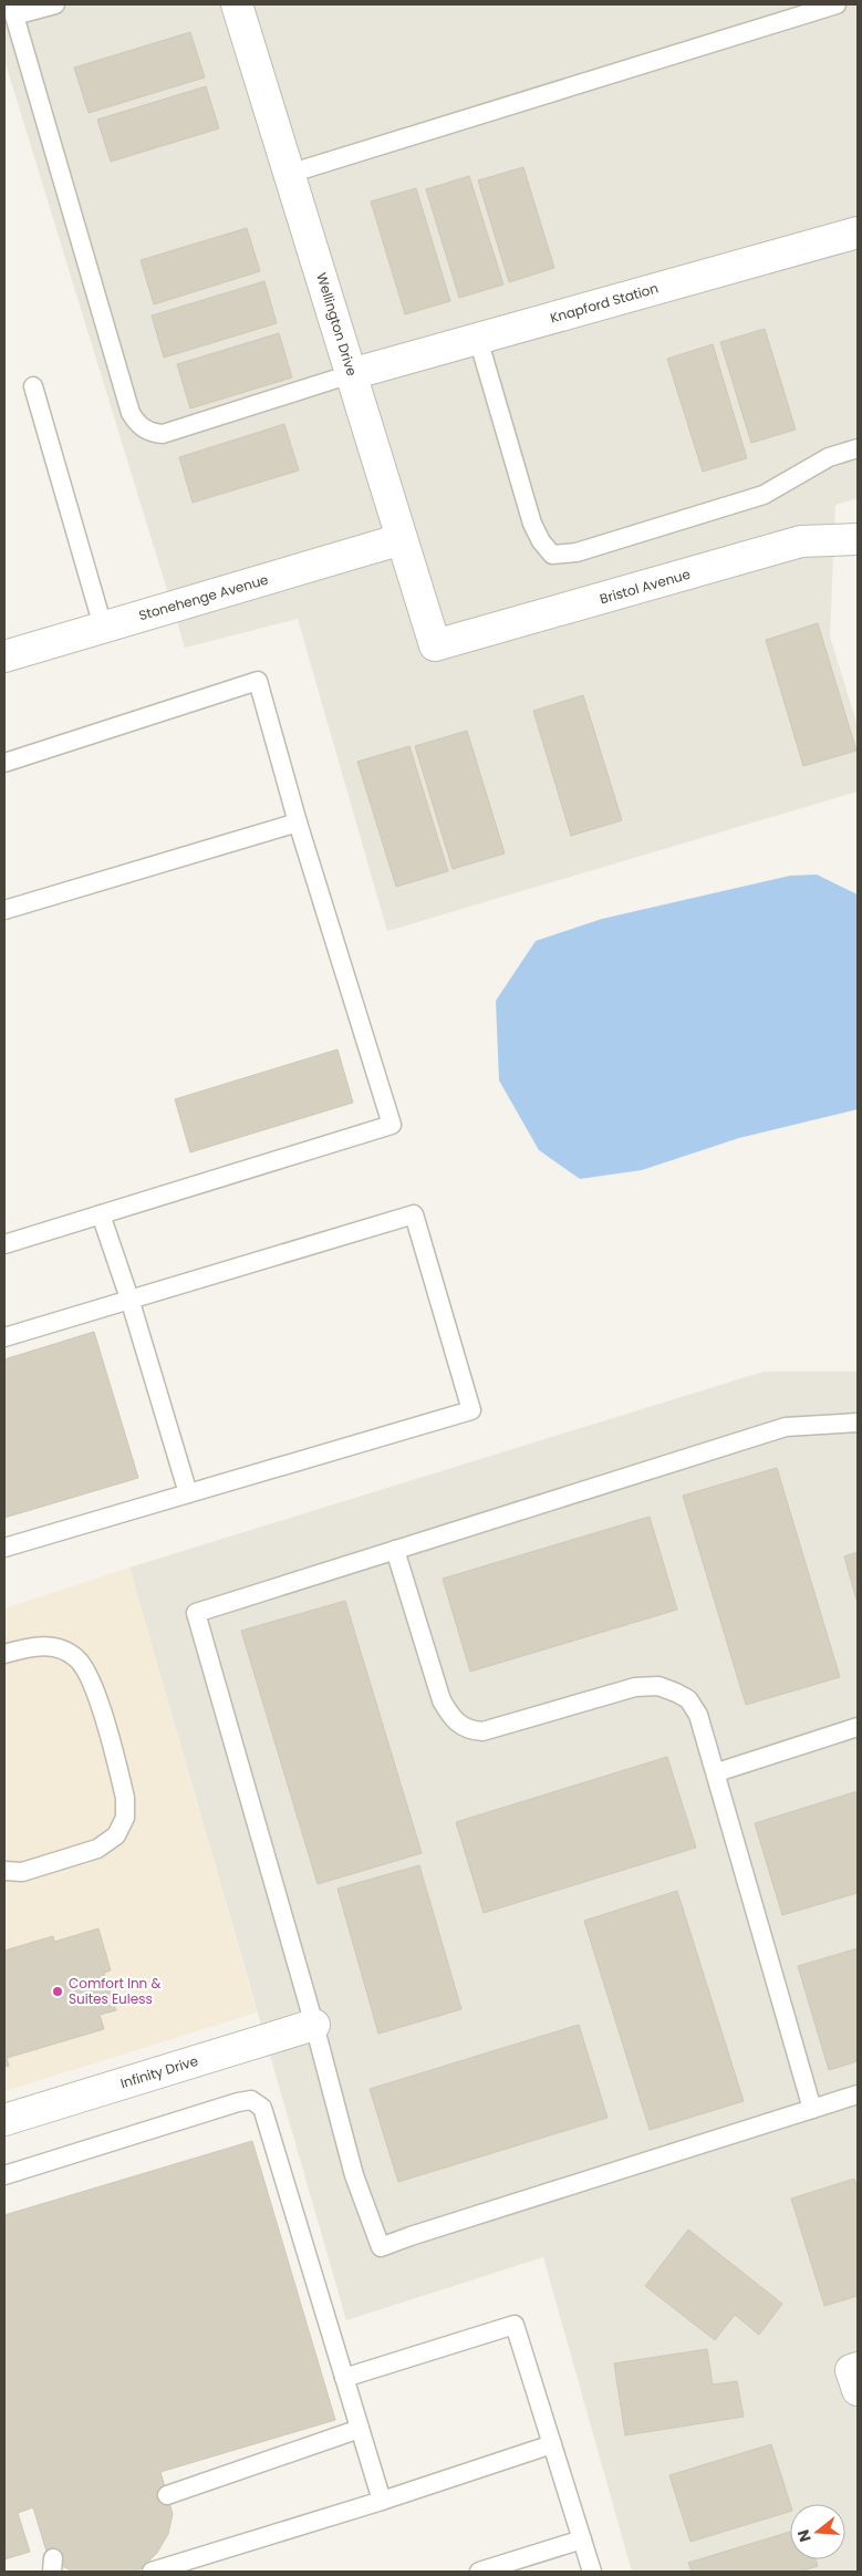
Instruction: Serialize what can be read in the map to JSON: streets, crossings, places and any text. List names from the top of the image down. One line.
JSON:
{"streets":{"street":["Knapford Station","Wellington Drive","Bristol Avenue","Stonehenge Avenue","Infinity Drive"]},"crossings":[["Knapford Station","Wellington Drive"],["Wellington Drive","Bristol Avenue"],["Wellington Drive","Stonehenge Avenue"]],"places":["Comfort Inn & Suites Euless"],"north":"left"}
